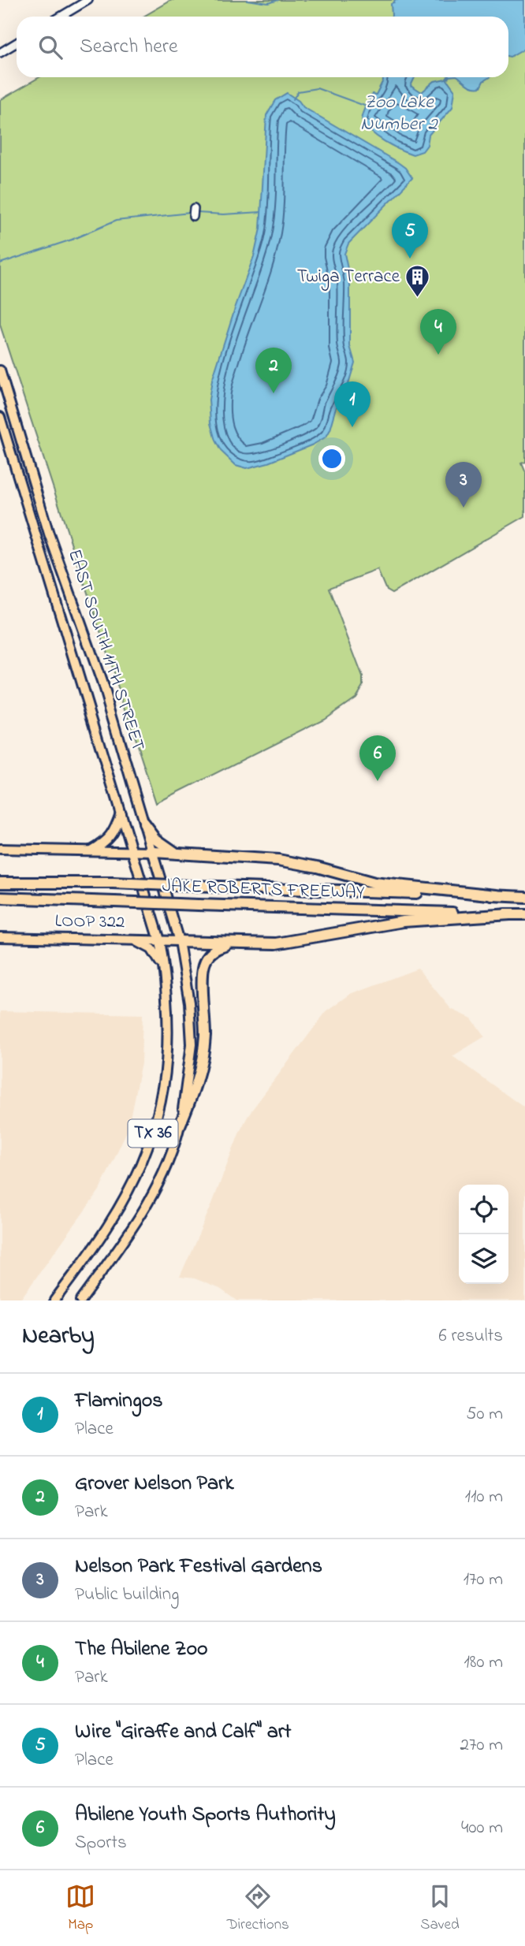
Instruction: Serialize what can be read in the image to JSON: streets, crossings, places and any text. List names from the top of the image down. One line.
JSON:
{"streets":{"highway":["JAKE ROBERTS FREEWAY"],"main road":["EAST SOUTH 11TH STREET","LOOP 322","TX 36"]},"crossings":[["EAST SOUTH 11TH STREET","LOOP 322"],["EAST SOUTH 11TH STREET","TX 36"],["LOOP 322","TX 36"]],"water":["Zoo Lake Number 2"],"places":{"building":["Twiga Terrace"]},"page":{"search":"Search here","pins":["5","4","2","1","3","6"],"heading":["Nearby","6 results"],"list":[{"mark":"1","name":"Flamingos","note":"Place","value":"50 m"},{"mark":"2","name":"Grover Nelson Park","note":"Park","value":"110 m"},{"mark":"3","name":"Nelson Park Festival Gardens","note":"Public building","value":"170 m"},{"mark":"4","name":"The Abilene Zoo","note":"Park","value":"180 m"},{"mark":"5","name":"Wire \"Giraffe and Calf\" art","note":"Place","value":"270 m"},{"mark":"6","name":"Abilene Youth Sports Authority","note":"Sports","value":"400 m"}],"nav":["Map","Directions","Saved"]}}
